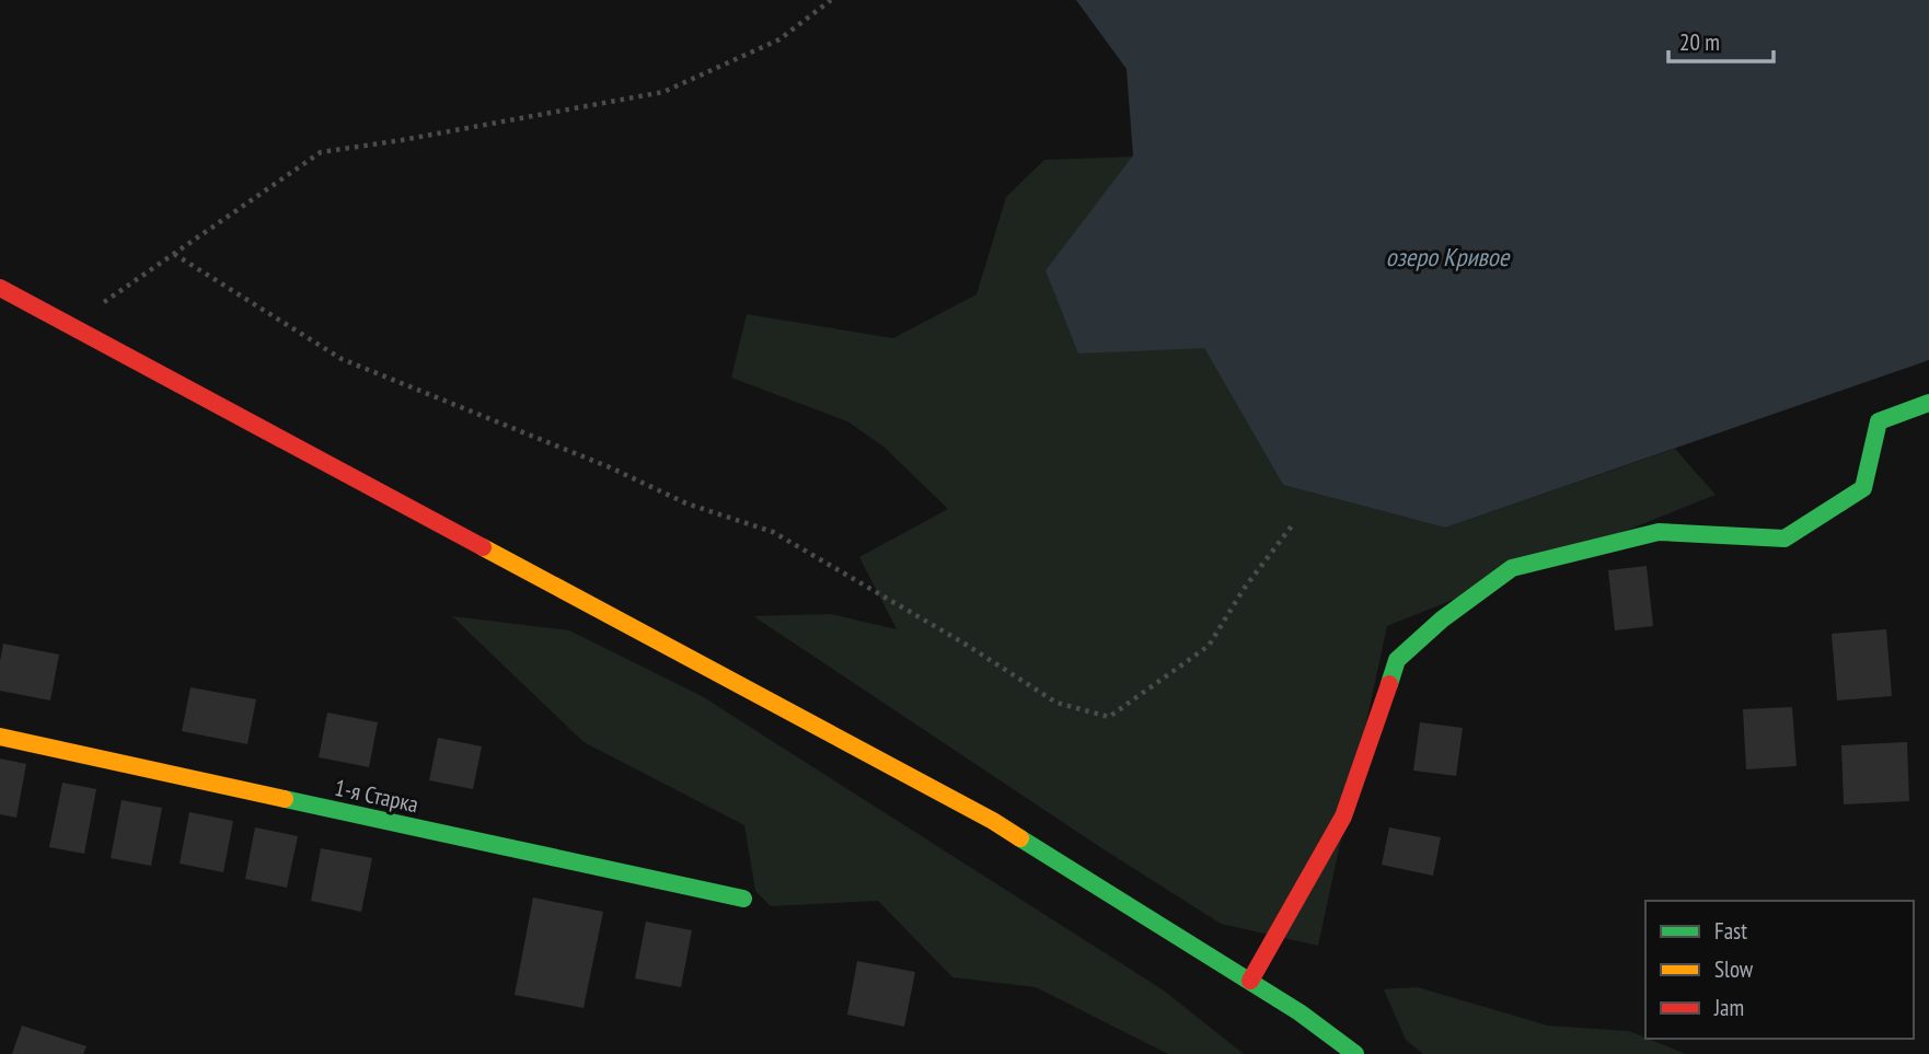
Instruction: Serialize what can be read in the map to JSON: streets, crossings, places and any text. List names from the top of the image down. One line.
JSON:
{"streets":{"street":["1-я Старка"]},"water":["озеро Кривое"],"legend":["Fast","Slow","Jam"],"scale_bar":"20 m"}
